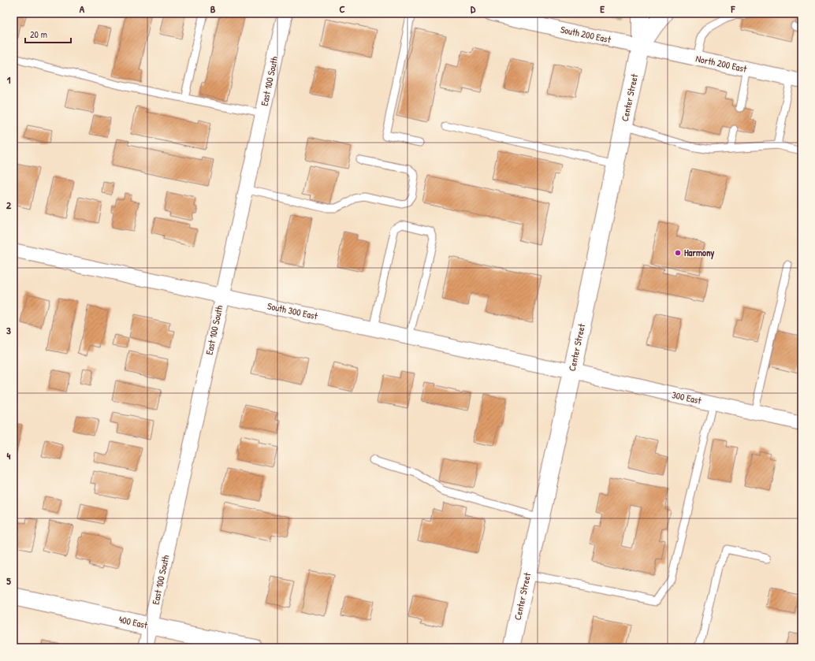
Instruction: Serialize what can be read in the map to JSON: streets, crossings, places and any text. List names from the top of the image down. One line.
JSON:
{"streets":{"street":["South 200 East","North 200 East","East 100 South","Center Street","South 300 East","300 East","400 East"]},"crossings":[["South 200 East","North 200 East"],["South 200 East","Center Street"],["North 200 East","Center Street"],["East 100 South","South 300 East"],["East 100 South","400 East"],["Center Street","South 300 East"],["Center Street","300 East"],["South 300 East","300 East"]],"places":["Harmony"],"scale_bar":"20 m","grid":{"columns":["A","B","C","D","E","F"],"rows":["1","2","3","4","5"]}}
